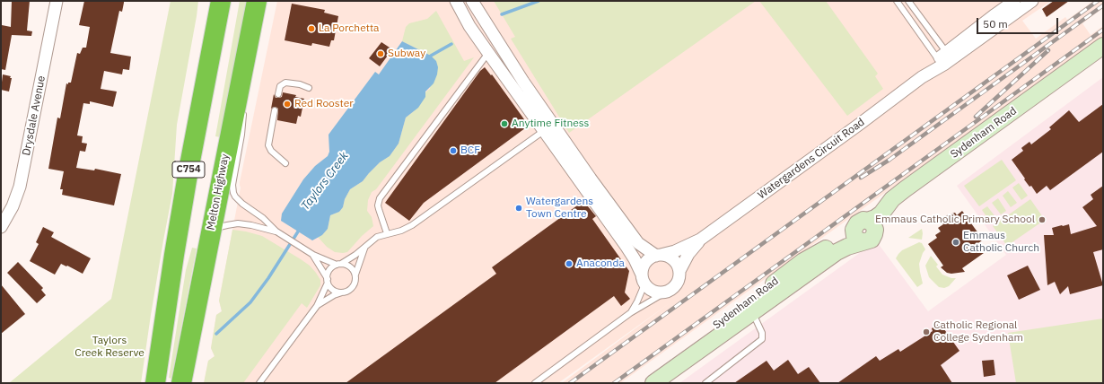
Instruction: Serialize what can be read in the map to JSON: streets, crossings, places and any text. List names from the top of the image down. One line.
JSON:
{"streets":{"highway":["C754","Melton Highway"],"street":["Drysdale Avenue","Sydenham Road","Watergardens Circuit Road"]},"water":["Taylors Creek"],"parks":["Taylors Creek Reserve"],"places":["La Porchetta","Subway","Red Rooster","Anytime Fitness","BCF","Watergardens Town Centre","Emmaus Catholic Primary School","Emmaus Catholic Church","Anaconda","Catholic Regional College Sydenham"],"scale_bar":"50 m"}
